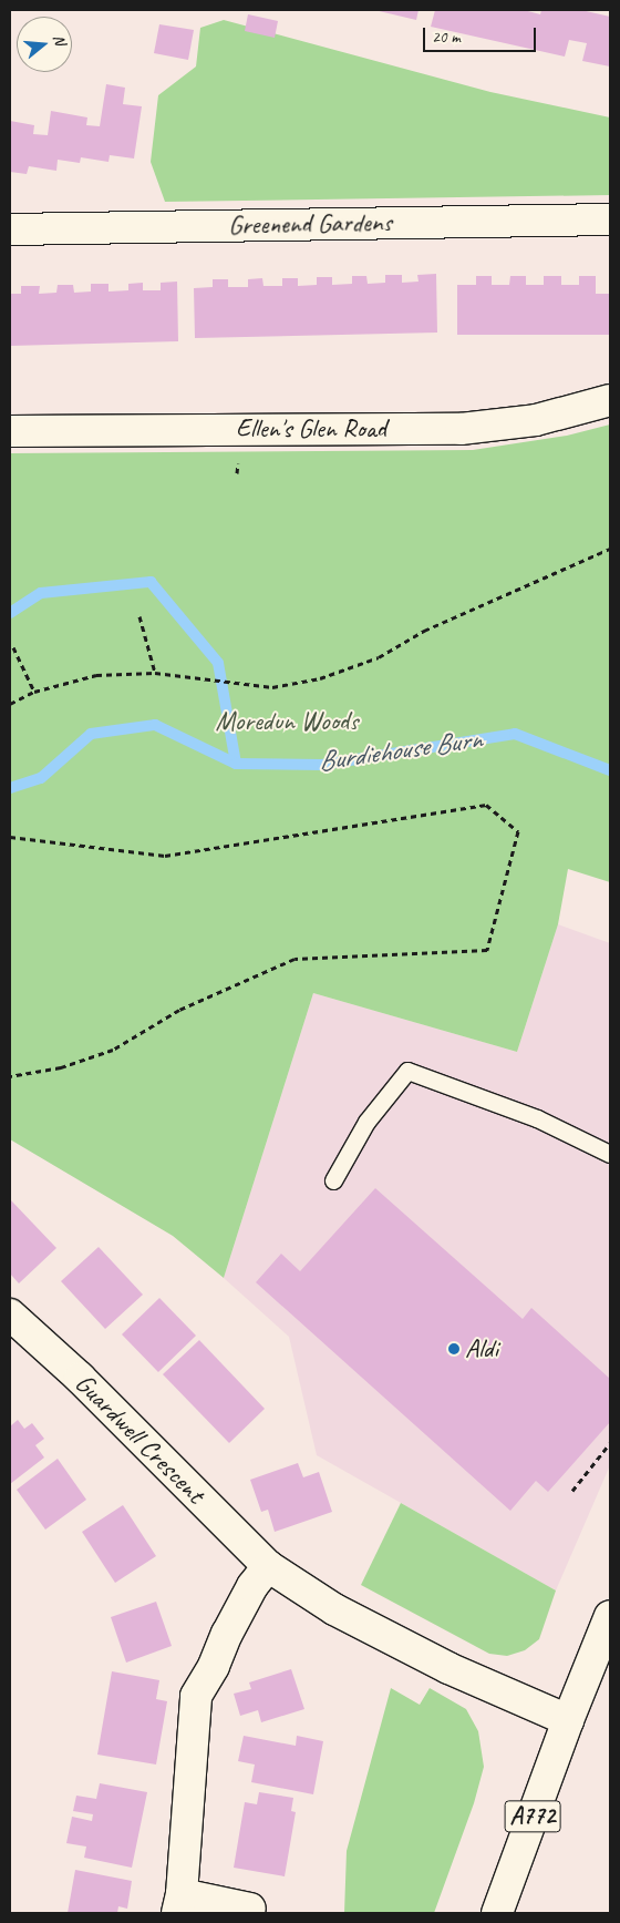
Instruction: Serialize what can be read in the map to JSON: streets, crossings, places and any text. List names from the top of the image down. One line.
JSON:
{"streets":{"street":["Greenend Gardens","Ellen's Glen Road","Guardwell Crescent","A772"]},"crossings":[["Guardwell Crescent","A772"]],"water":["Burdiehouse Burn"],"parks":["Moredun Woods"],"places":["Aldi"],"scale_bar":"20 m","north":"right"}
